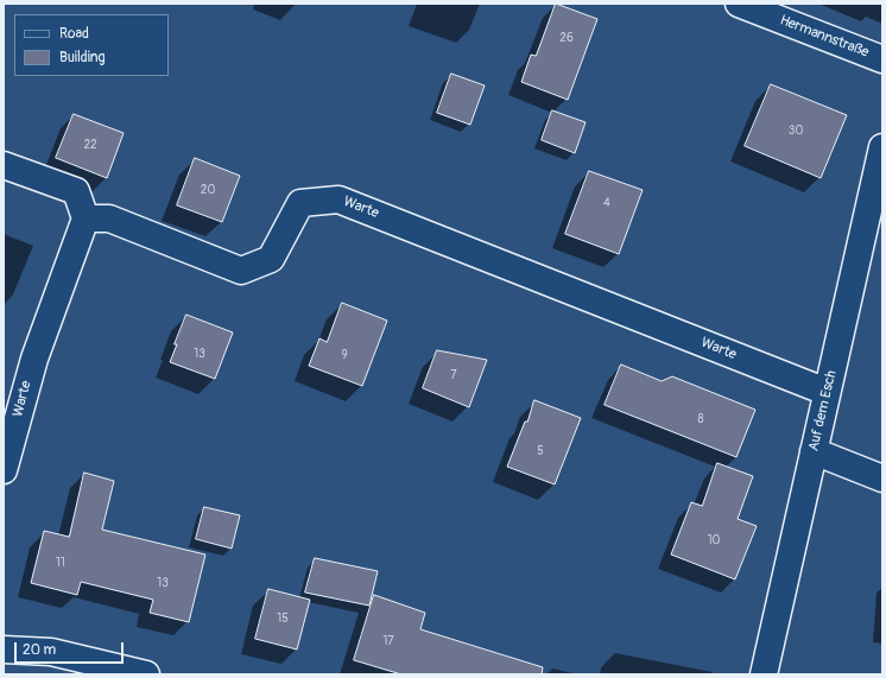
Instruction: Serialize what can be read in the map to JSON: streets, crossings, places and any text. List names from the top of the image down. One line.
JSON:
{"streets":{"street":["Hermannstraße","Warte","Auf dem Esch"]},"crossings":[["Warte","Auf dem Esch"]],"house_numbers":["26","30","22","20","4","13","9","7","8","5","10","11","13","15","17"],"legend":["Road","Building"],"scale_bar":"20 m"}
